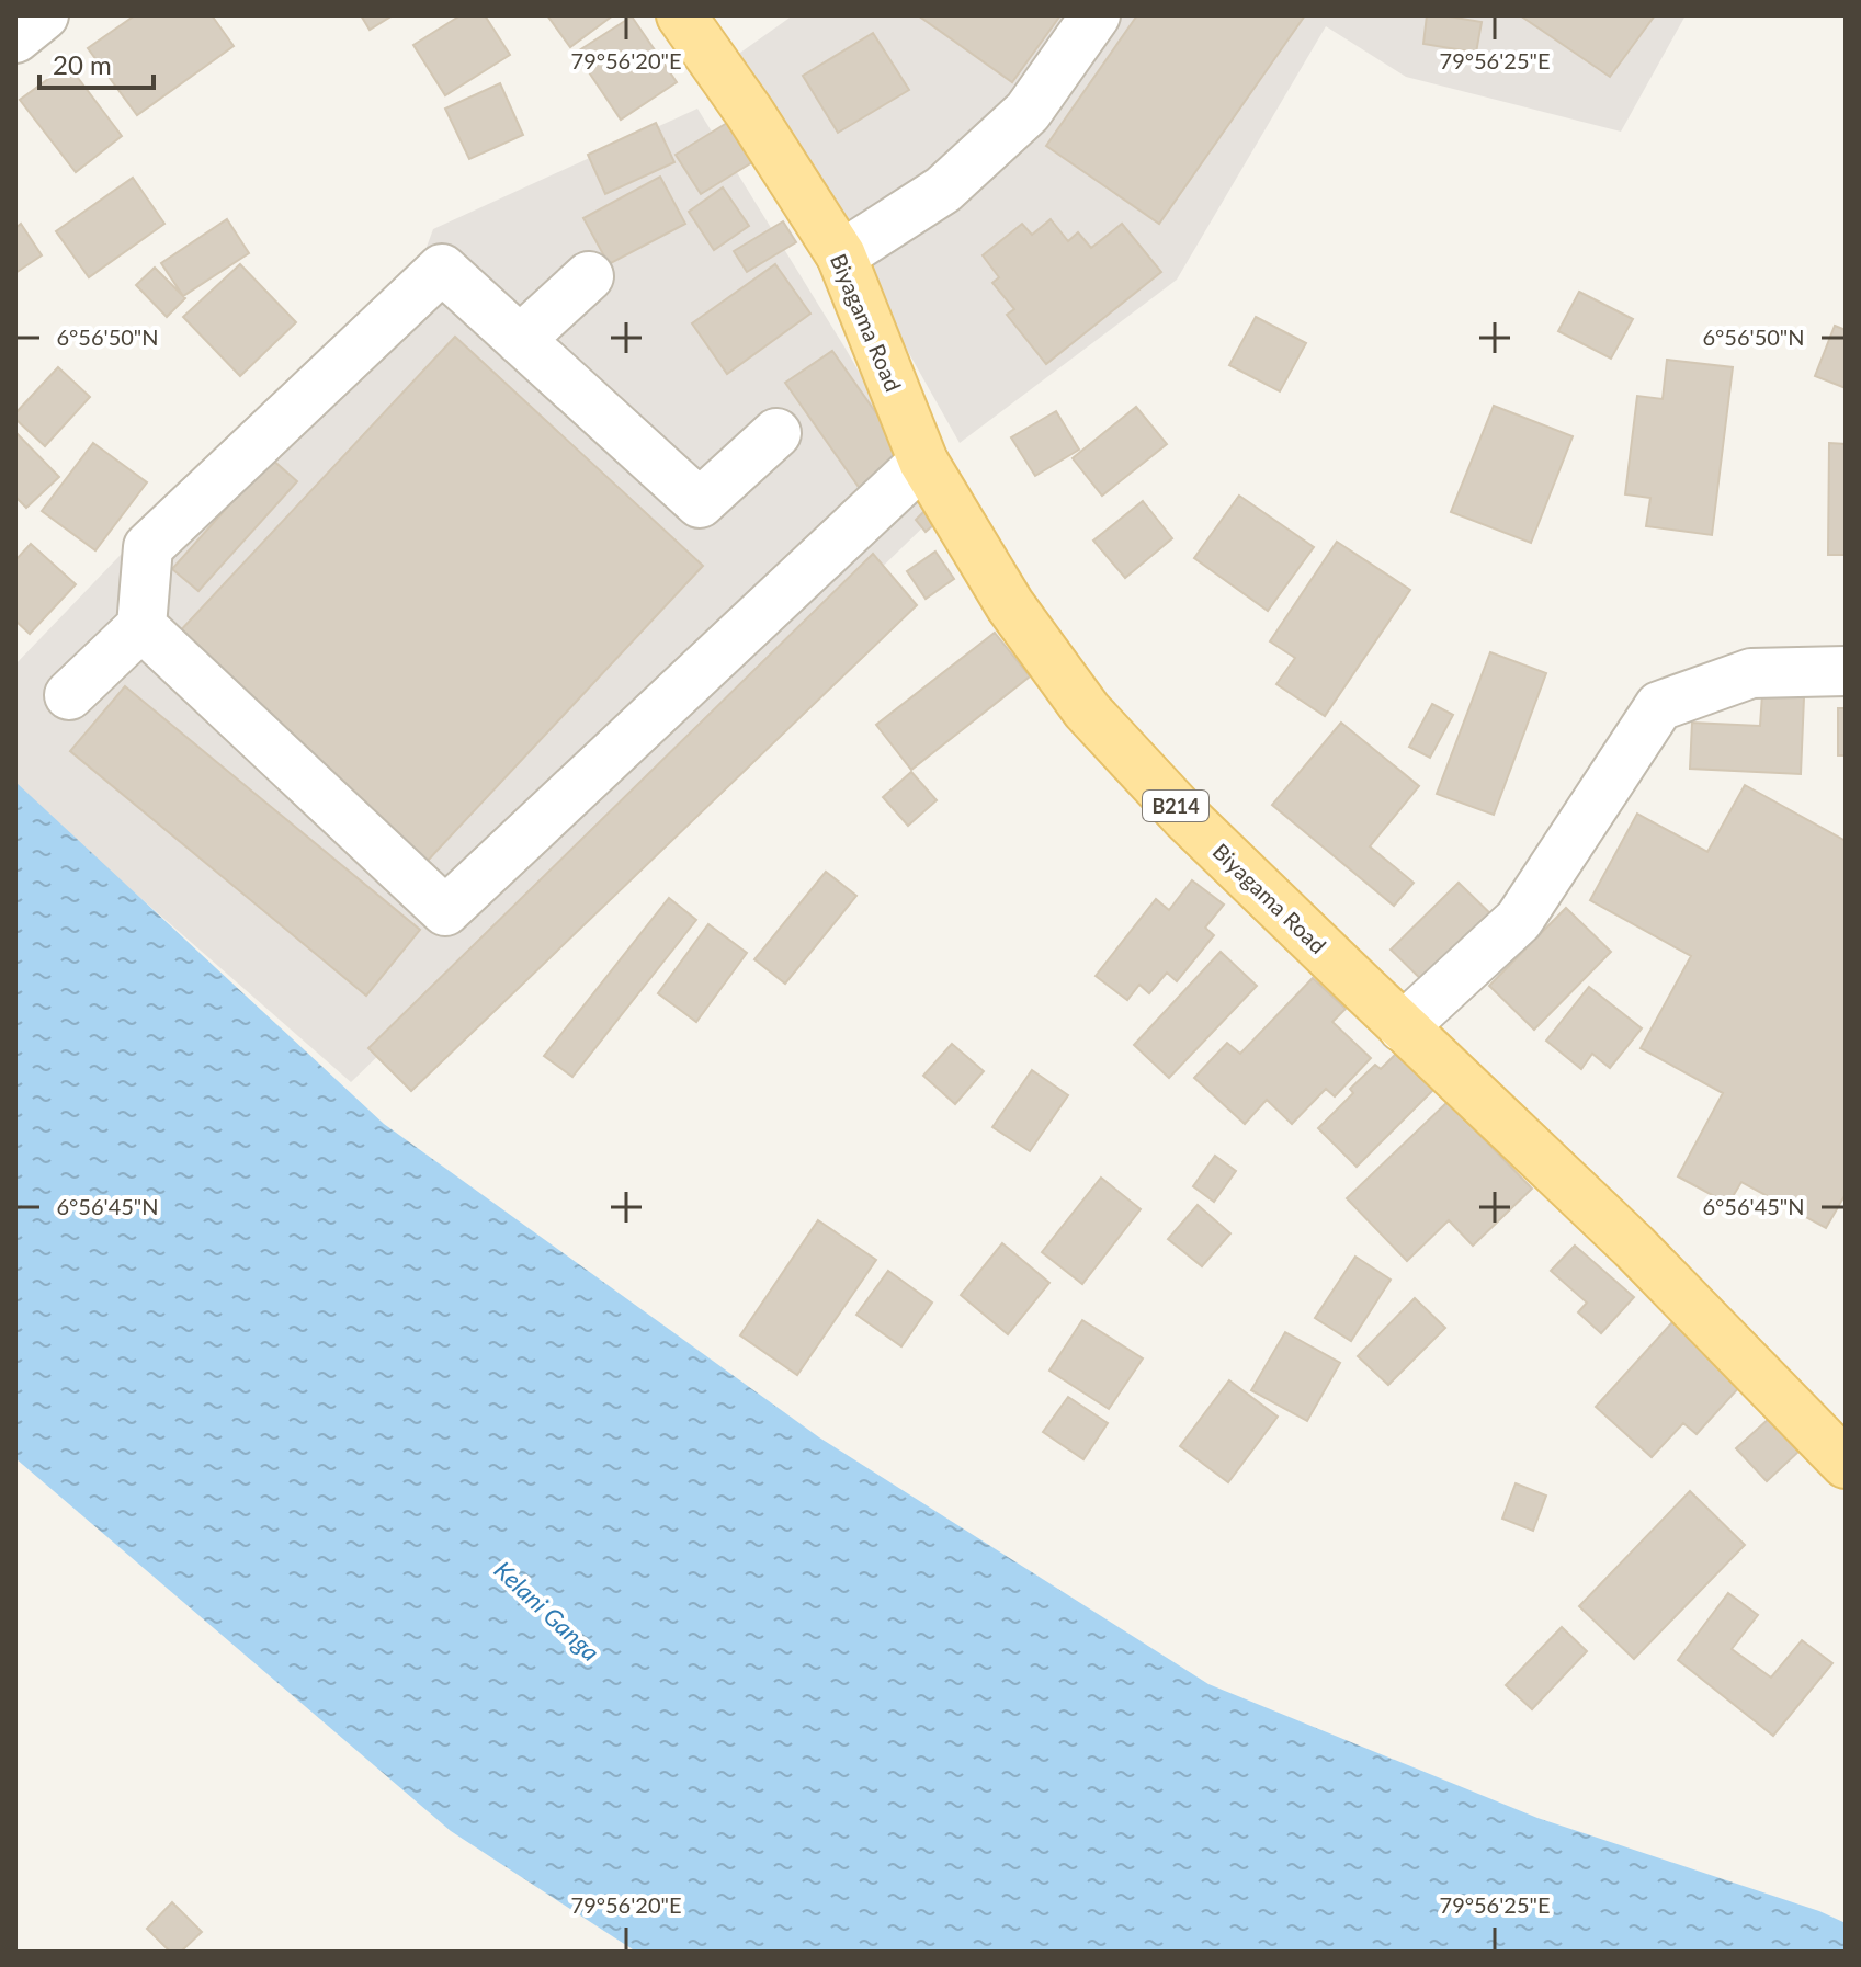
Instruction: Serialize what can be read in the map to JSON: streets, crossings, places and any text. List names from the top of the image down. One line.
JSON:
{"streets":{"main road":["Biyagama Road","B214"]},"water":["Kelani Ganga"],"scale_bar":"20 m","coordinates":["79°56'20\"E","79°56'25\"E","6°56'50\"N","6°56'45\"N"]}
